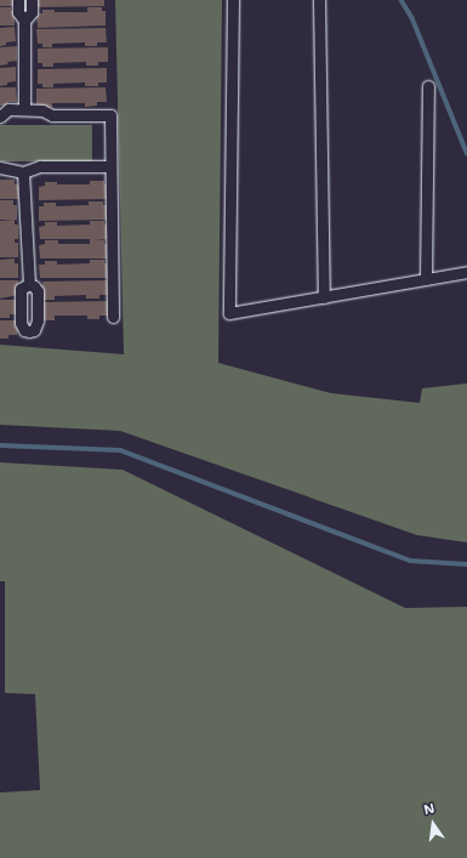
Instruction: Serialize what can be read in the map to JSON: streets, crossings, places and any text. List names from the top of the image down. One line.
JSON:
{"north":"top"}
